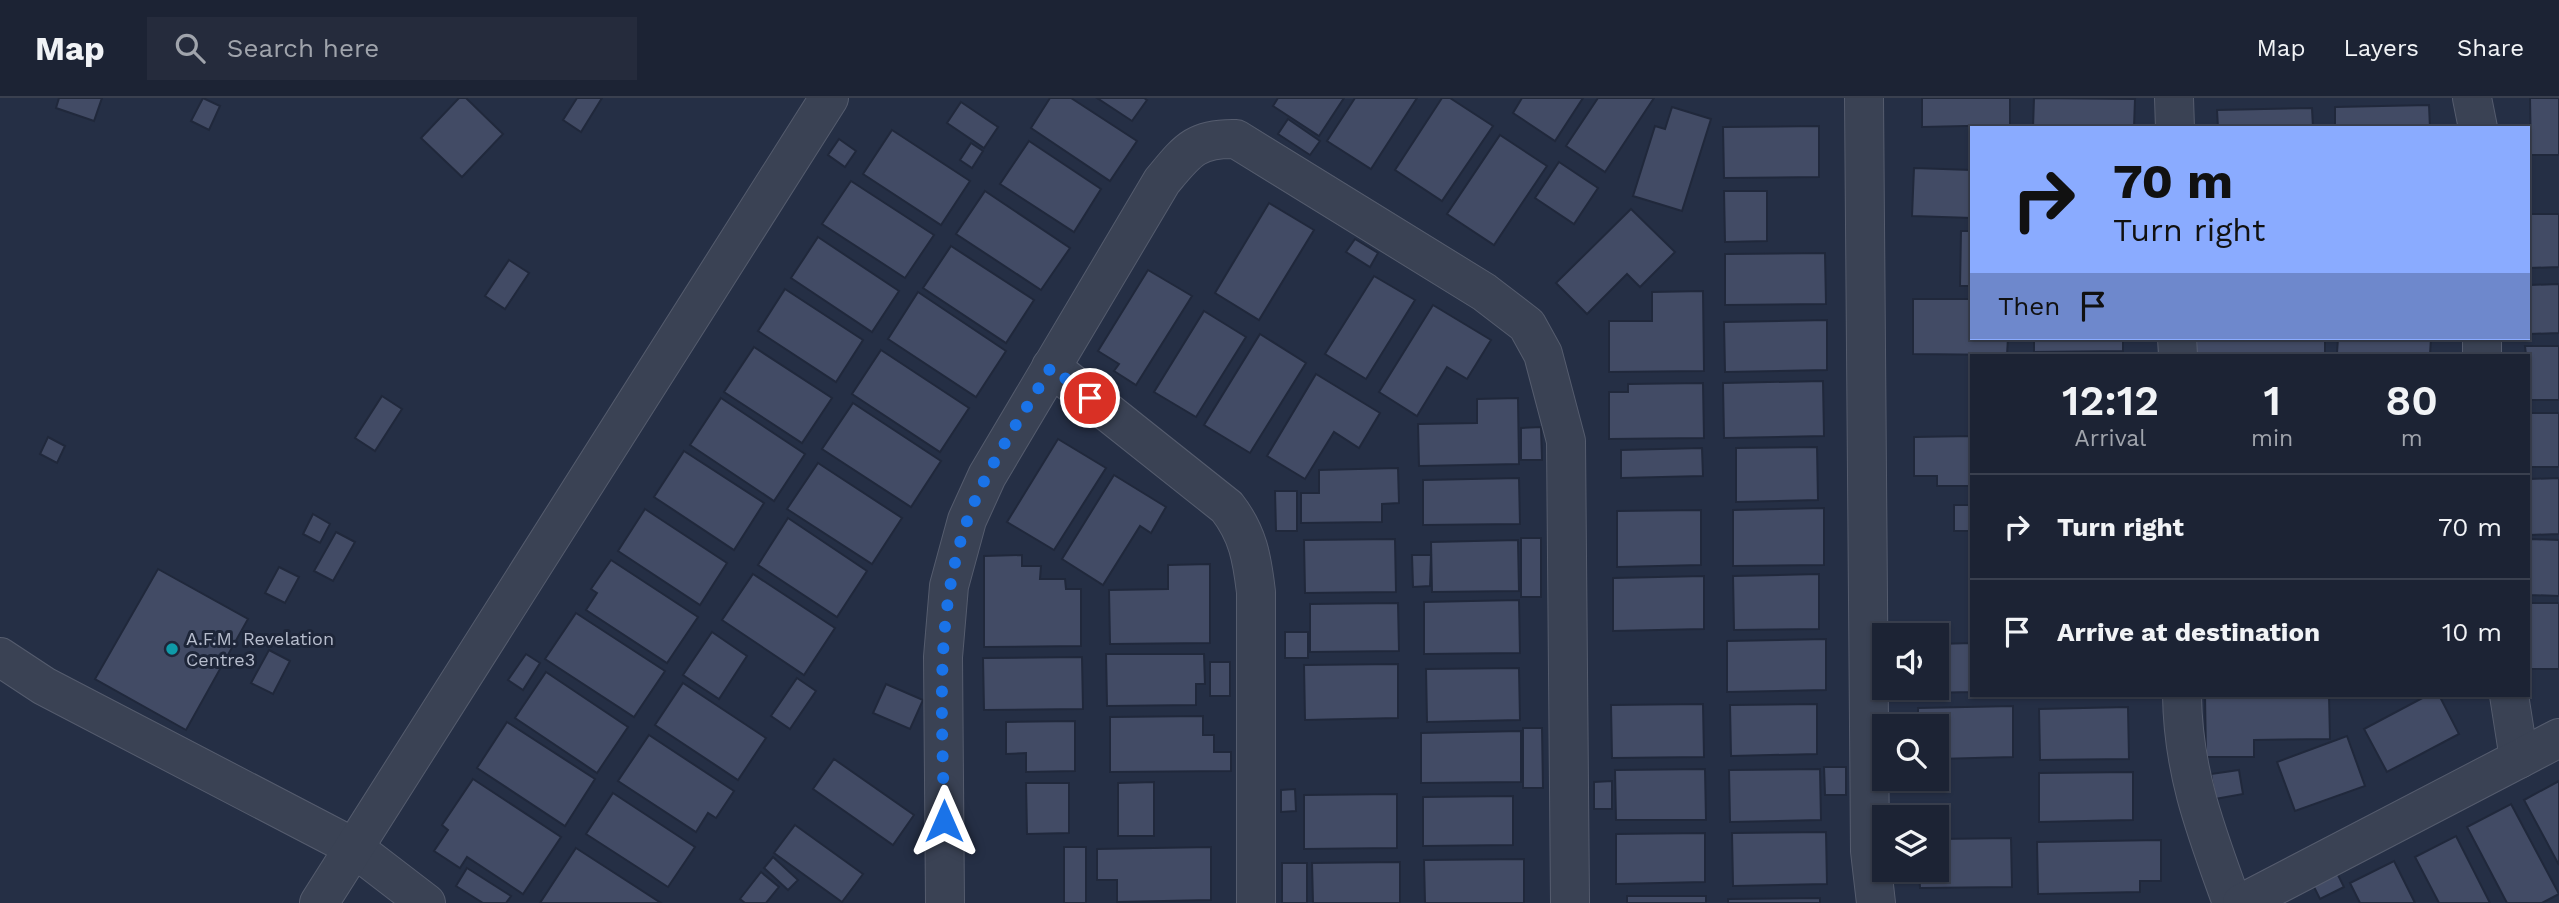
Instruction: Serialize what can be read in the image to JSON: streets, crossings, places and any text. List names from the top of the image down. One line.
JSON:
{"places":["A.F.M. Revelation Centre3"],"page":{"header":"Map","search":"Search here","nav":["Map","Layers","Share"],"turn":["70 m","Turn right"],"then":"Then","eta":["12:12","Arrival","1","min","80","m"],"list":[{"name":"Turn right","value":"70 m"},{"name":"Arrive at destination","value":"10 m"}]}}
